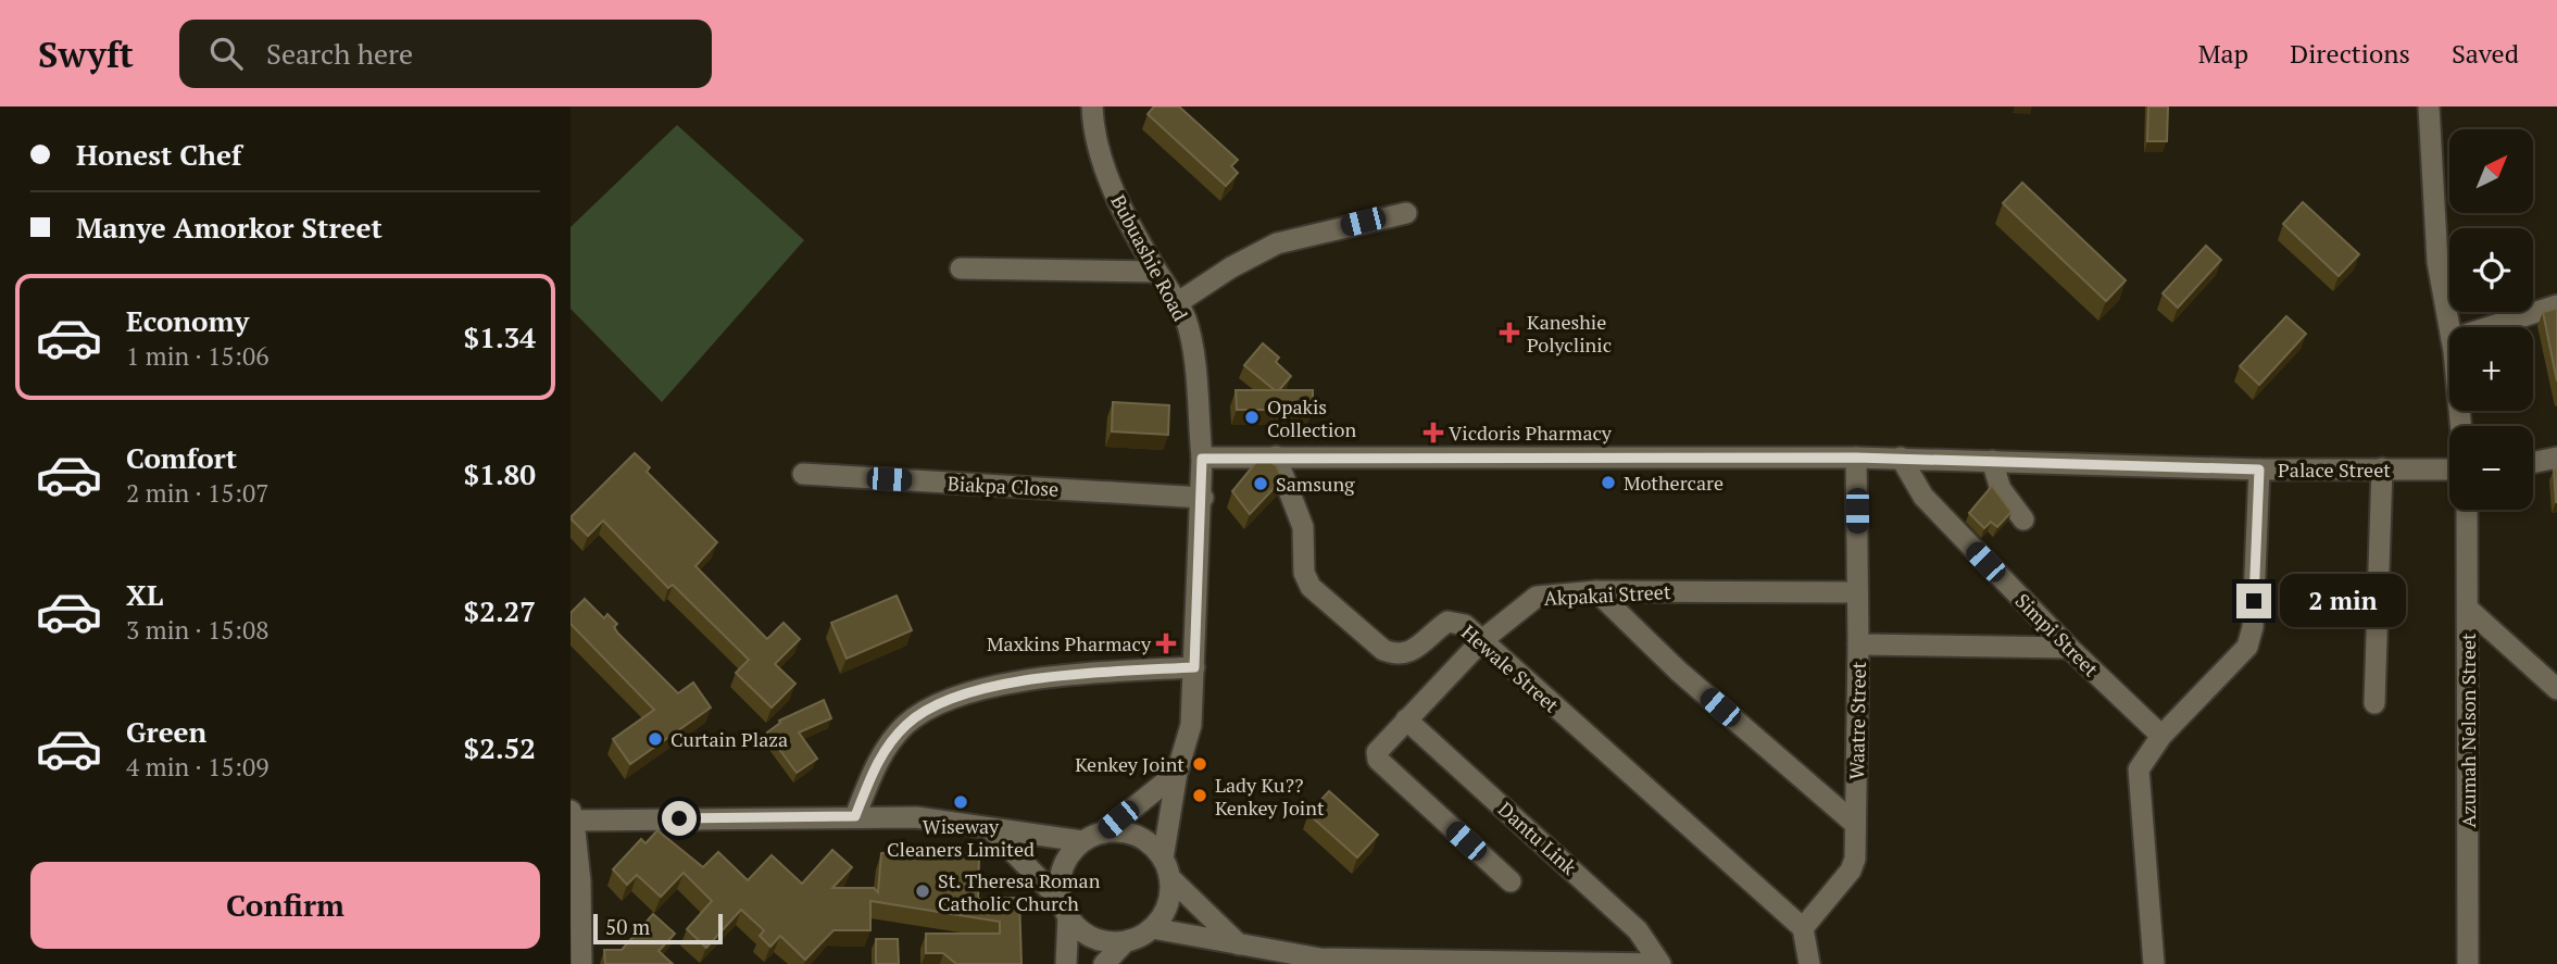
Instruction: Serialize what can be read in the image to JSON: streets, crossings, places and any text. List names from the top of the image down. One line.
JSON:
{"streets":{"street":["Bubuashie Road","Palace Street","Biakpa Close","Akpakai Street","Simpi Street","Hewale Street","Waatre Street","Azumah Nelson Street","Dantu Link"]},"crossings":[["Bubuashie Road","Palace Street"],["Bubuashie Road","Biakpa Close"],["Palace Street","Simpi Street"],["Palace Street","Hewale Street"],["Palace Street","Waatre Street"],["Akpakai Street","Hewale Street"],["Akpakai Street","Waatre Street"],["Akpakai Street","Dantu Link"],["Hewale Street","Waatre Street"]],"places":{"health":["Kaneshie Polyclinic","Vicdoris Pharmacy","Maxkins Pharmacy"],"other":["Opakis Collection","Mothercare","Samsung","Curtain Plaza","Kenkey Joint","Lady Ku?? Kenkey Joint","Wiseway Cleaners Limited","St. Theresa Roman Catholic Church"]},"scale_bar":"50 m","north":"top right","page":{"header":"Swyft","search":"Search here","nav":["Map","Directions","Saved"],"banner":["Honest Chef","Manye Amorkor Street"],"map_buttons":["+","−"],"list":[{"name":"Economy","note":"1 min · 15:06","value":"$1.34"},{"name":"Comfort","note":"2 min · 15:07","value":"$1.80"},{"name":"XL","note":"3 min · 15:08","value":"$2.27"},{"name":"Green","note":"4 min · 15:09","value":"$2.52"}],"bubble":"2 min","buttons":"Confirm","scale":"50 m"}}
